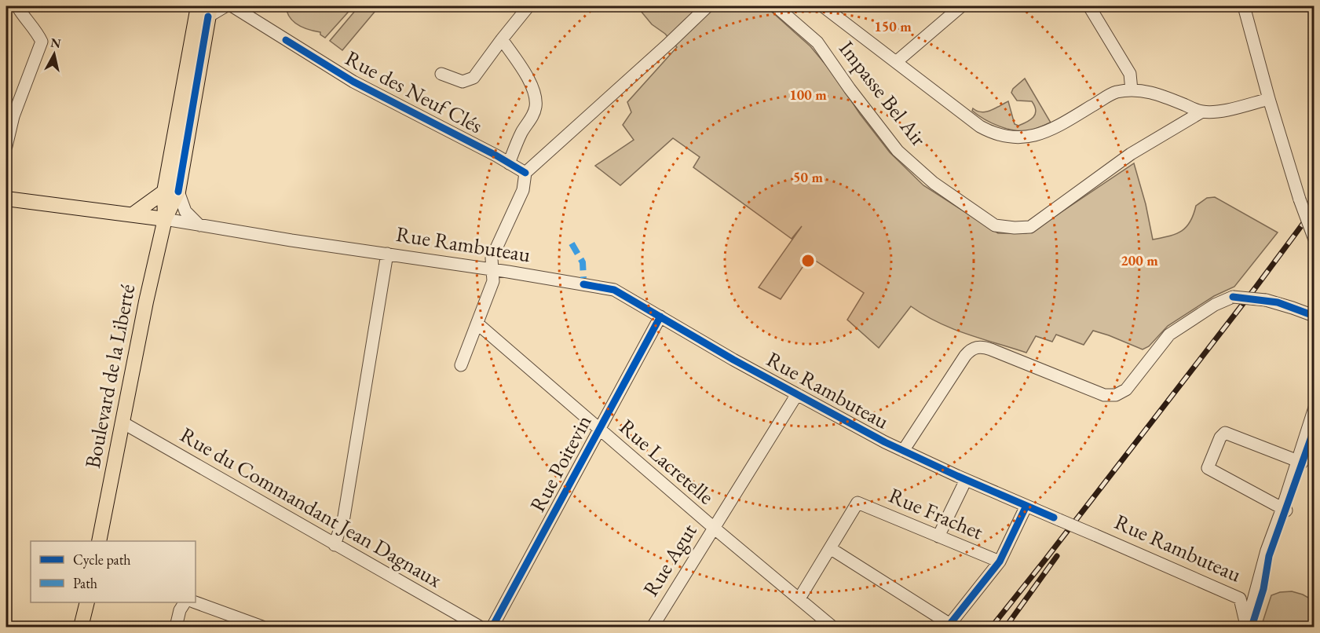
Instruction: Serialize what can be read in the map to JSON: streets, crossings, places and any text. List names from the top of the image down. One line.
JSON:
{"streets":{"main road":["Rue Rambuteau","Boulevard de la Liberté"],"street":["Rue des Neuf Clés","Impasse Bel Air","Rue Lacretelle","Rue Poitevin","Rue du Commandant Jean Dagnaux","Rue Frachet","Rue Agut"]},"crossings":[["Rue Rambuteau","Boulevard de la Liberté"],["Rue Rambuteau","Rue Poitevin"],["Rue Rambuteau","Rue Agut"],["Boulevard de la Liberté","Rue du Commandant Jean Dagnaux"],["Rue Lacretelle","Rue Poitevin"],["Rue Lacretelle","Rue Agut"]],"legend":["Cycle path","Path"],"north":"top","rings":["150 m","100 m","50 m","200 m"]}
